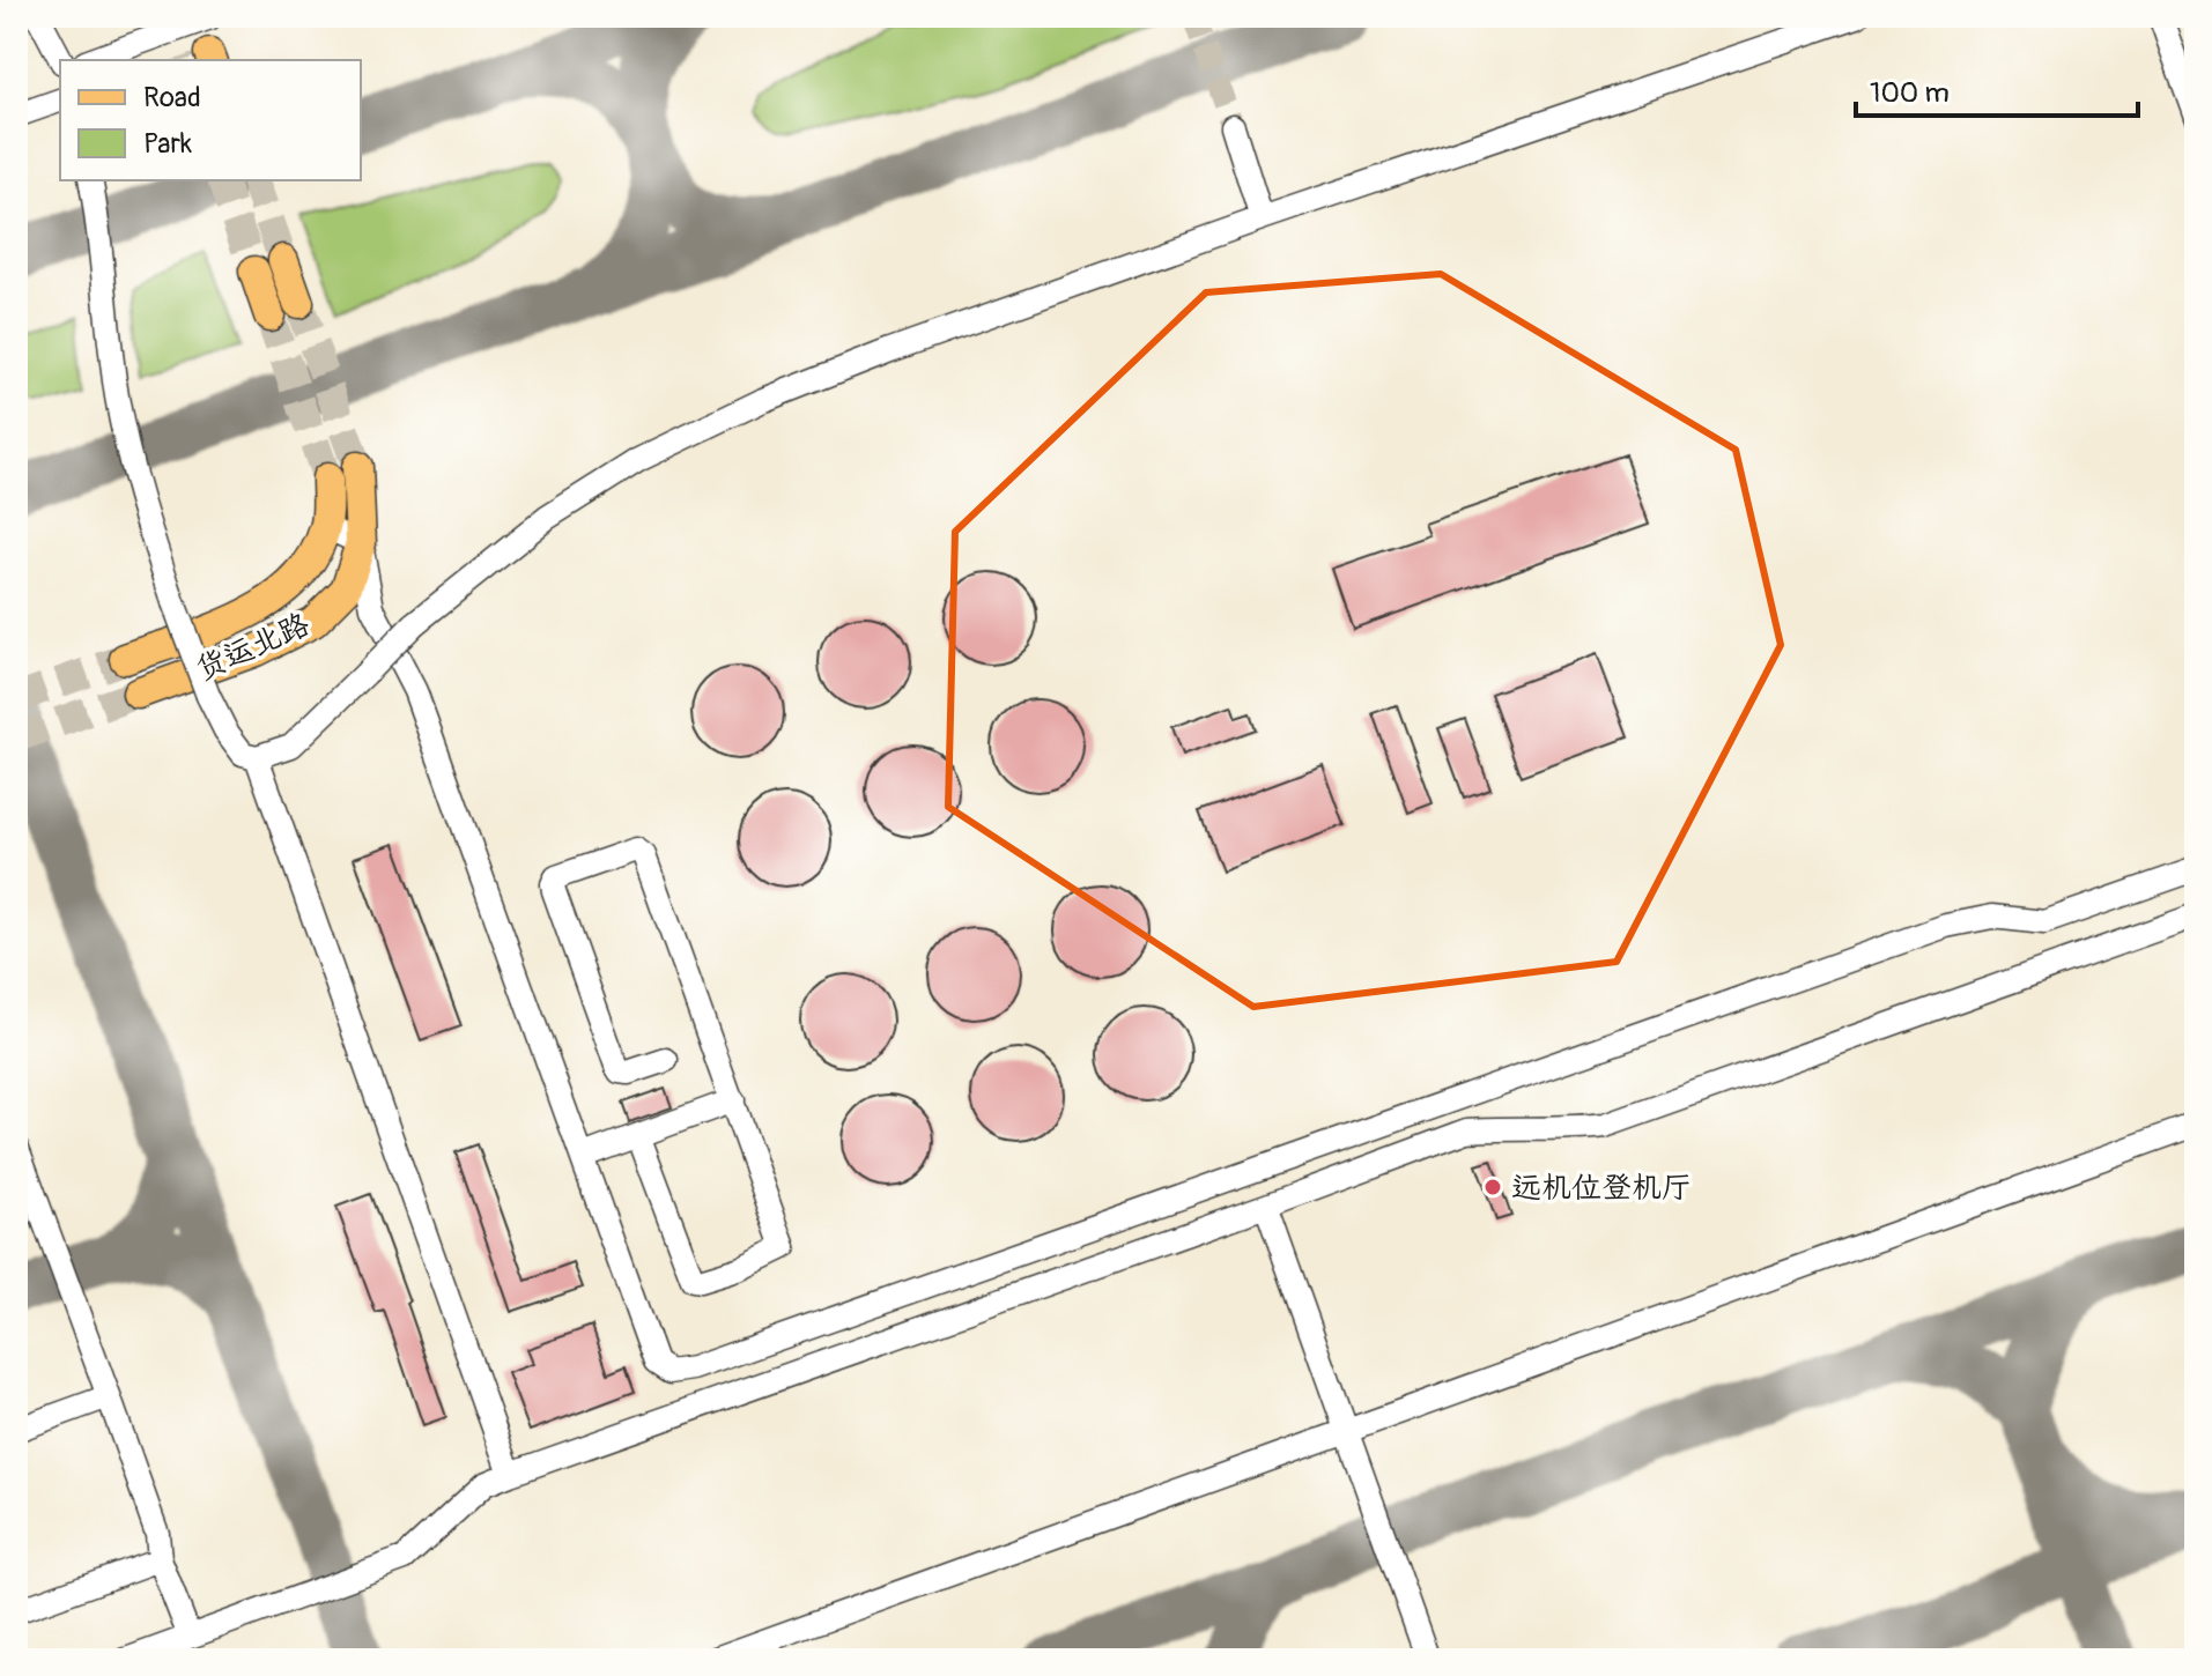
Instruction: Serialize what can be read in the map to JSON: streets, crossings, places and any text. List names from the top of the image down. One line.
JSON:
{"streets":{"main road":["货运北路"]},"places":["远机位登机厅"],"legend":["Road","Park"],"scale_bar":"100 m"}
